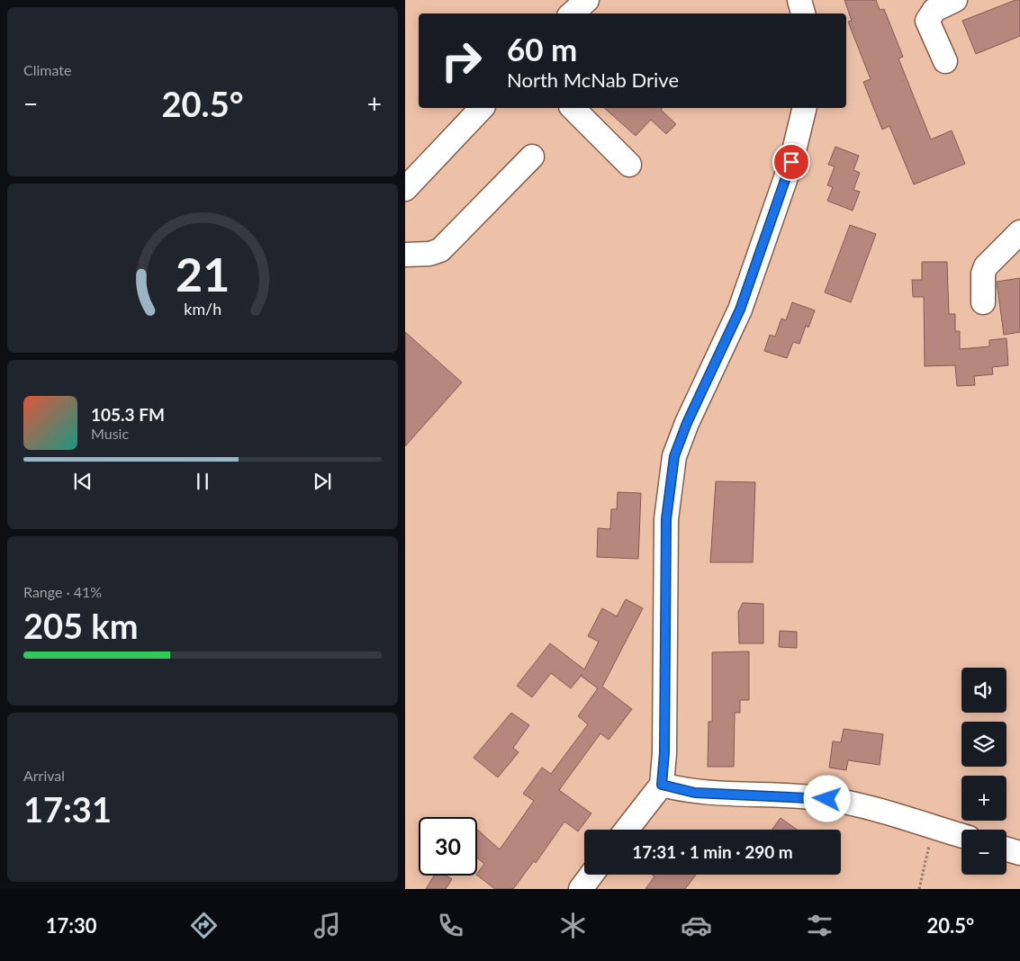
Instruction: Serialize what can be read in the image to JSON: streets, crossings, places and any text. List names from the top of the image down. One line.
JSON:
{"page":{"tile":["Climate",["Range · 41%","205 km"],["Arrival","17:31"]],"turn":["60 m","North McNab Drive"],"heat":["−","20.5°","+"],"song":["105.3 FM","Music"],"map_buttons":["+","−"],"limit":"30","trip":"17:31 · 1 min · 290 m","tabs":["17:30","20.5°"],"gauge":["21","km/h"]}}
